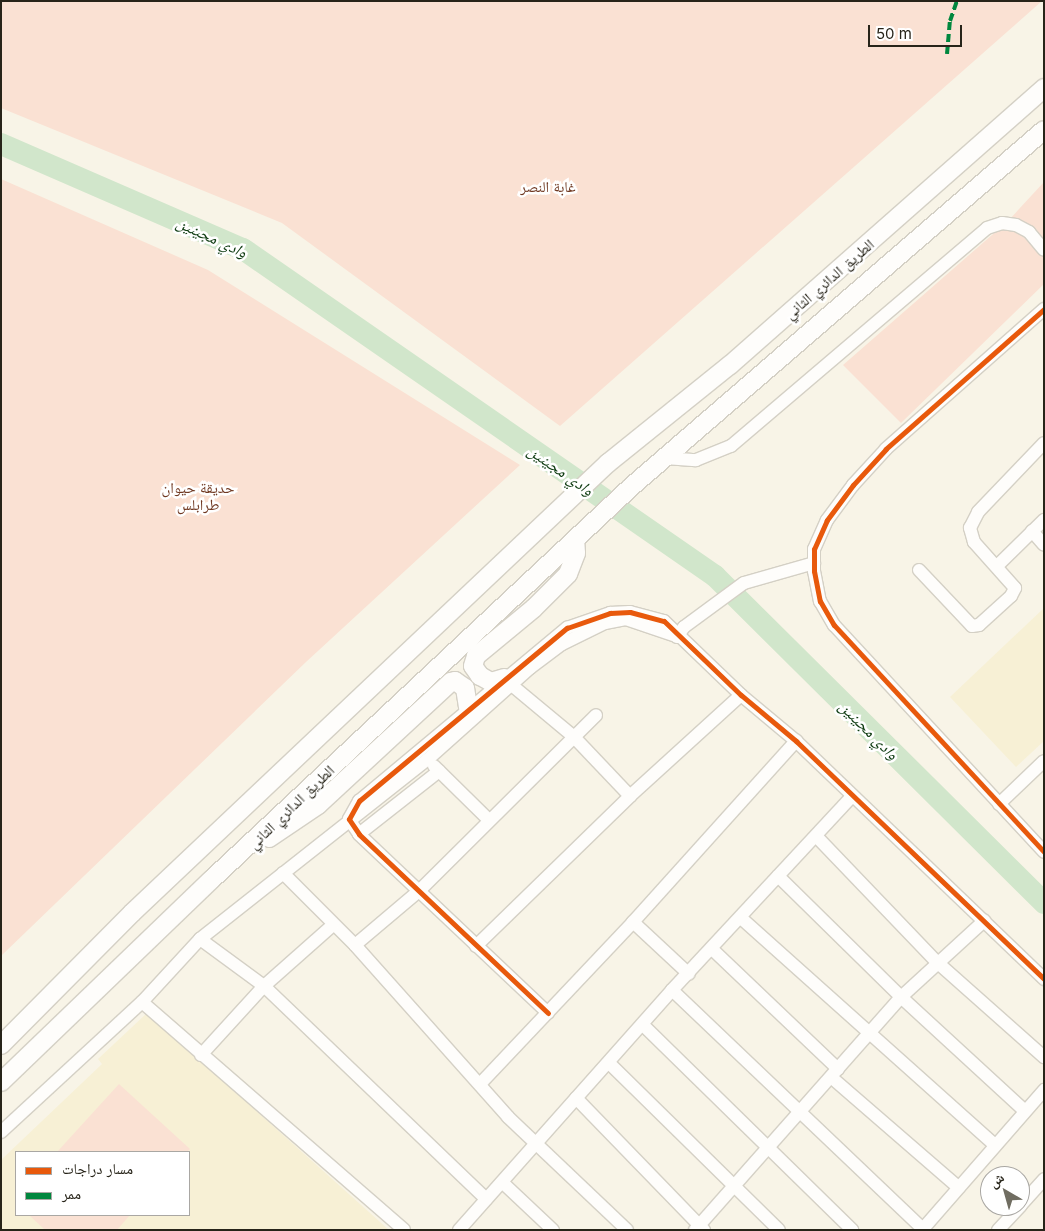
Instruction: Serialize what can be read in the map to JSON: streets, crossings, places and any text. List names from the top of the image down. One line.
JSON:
{"streets":{"highway":["الطريق الدائري الثاني"]},"water":["وادي مجينين"],"parks":["غابة النصر","حديقة حيوان طرابلس"],"legend":["مسار دراجات","ممر"],"scale_bar":"50 m","north":"top left"}
